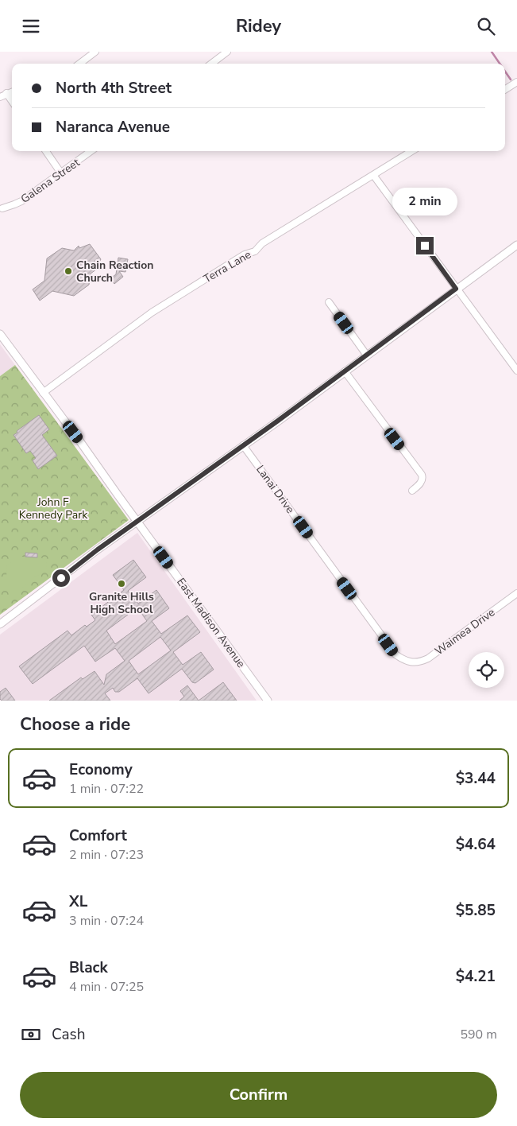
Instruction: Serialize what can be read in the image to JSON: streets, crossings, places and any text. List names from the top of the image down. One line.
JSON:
{"streets":{"street":["Galena Street","Terra Lane","Lanai Drive","East Madison Avenue","Waimea Drive"]},"crossings":[["Terra Lane","East Madison Avenue"],["Lanai Drive","Waimea Drive"]],"parks":["John F Kennedy Park"],"places":["Chain Reaction Church","Granite Hills High School"],"page":{"header":"Ridey","banner":["North 4th Street","Naranca Avenue"],"bubble":"2 min","heading":"Choose a ride","list":[{"name":"Economy","note":"1 min · 07:22","value":"$3.44"},{"name":"Comfort","note":"2 min · 07:23","value":"$4.64"},{"name":"XL","note":"3 min · 07:24","value":"$5.85"},{"name":"Black","note":"4 min · 07:25","value":"$4.21"}],"pay":["Cash","590 m"],"buttons":"Confirm"}}
